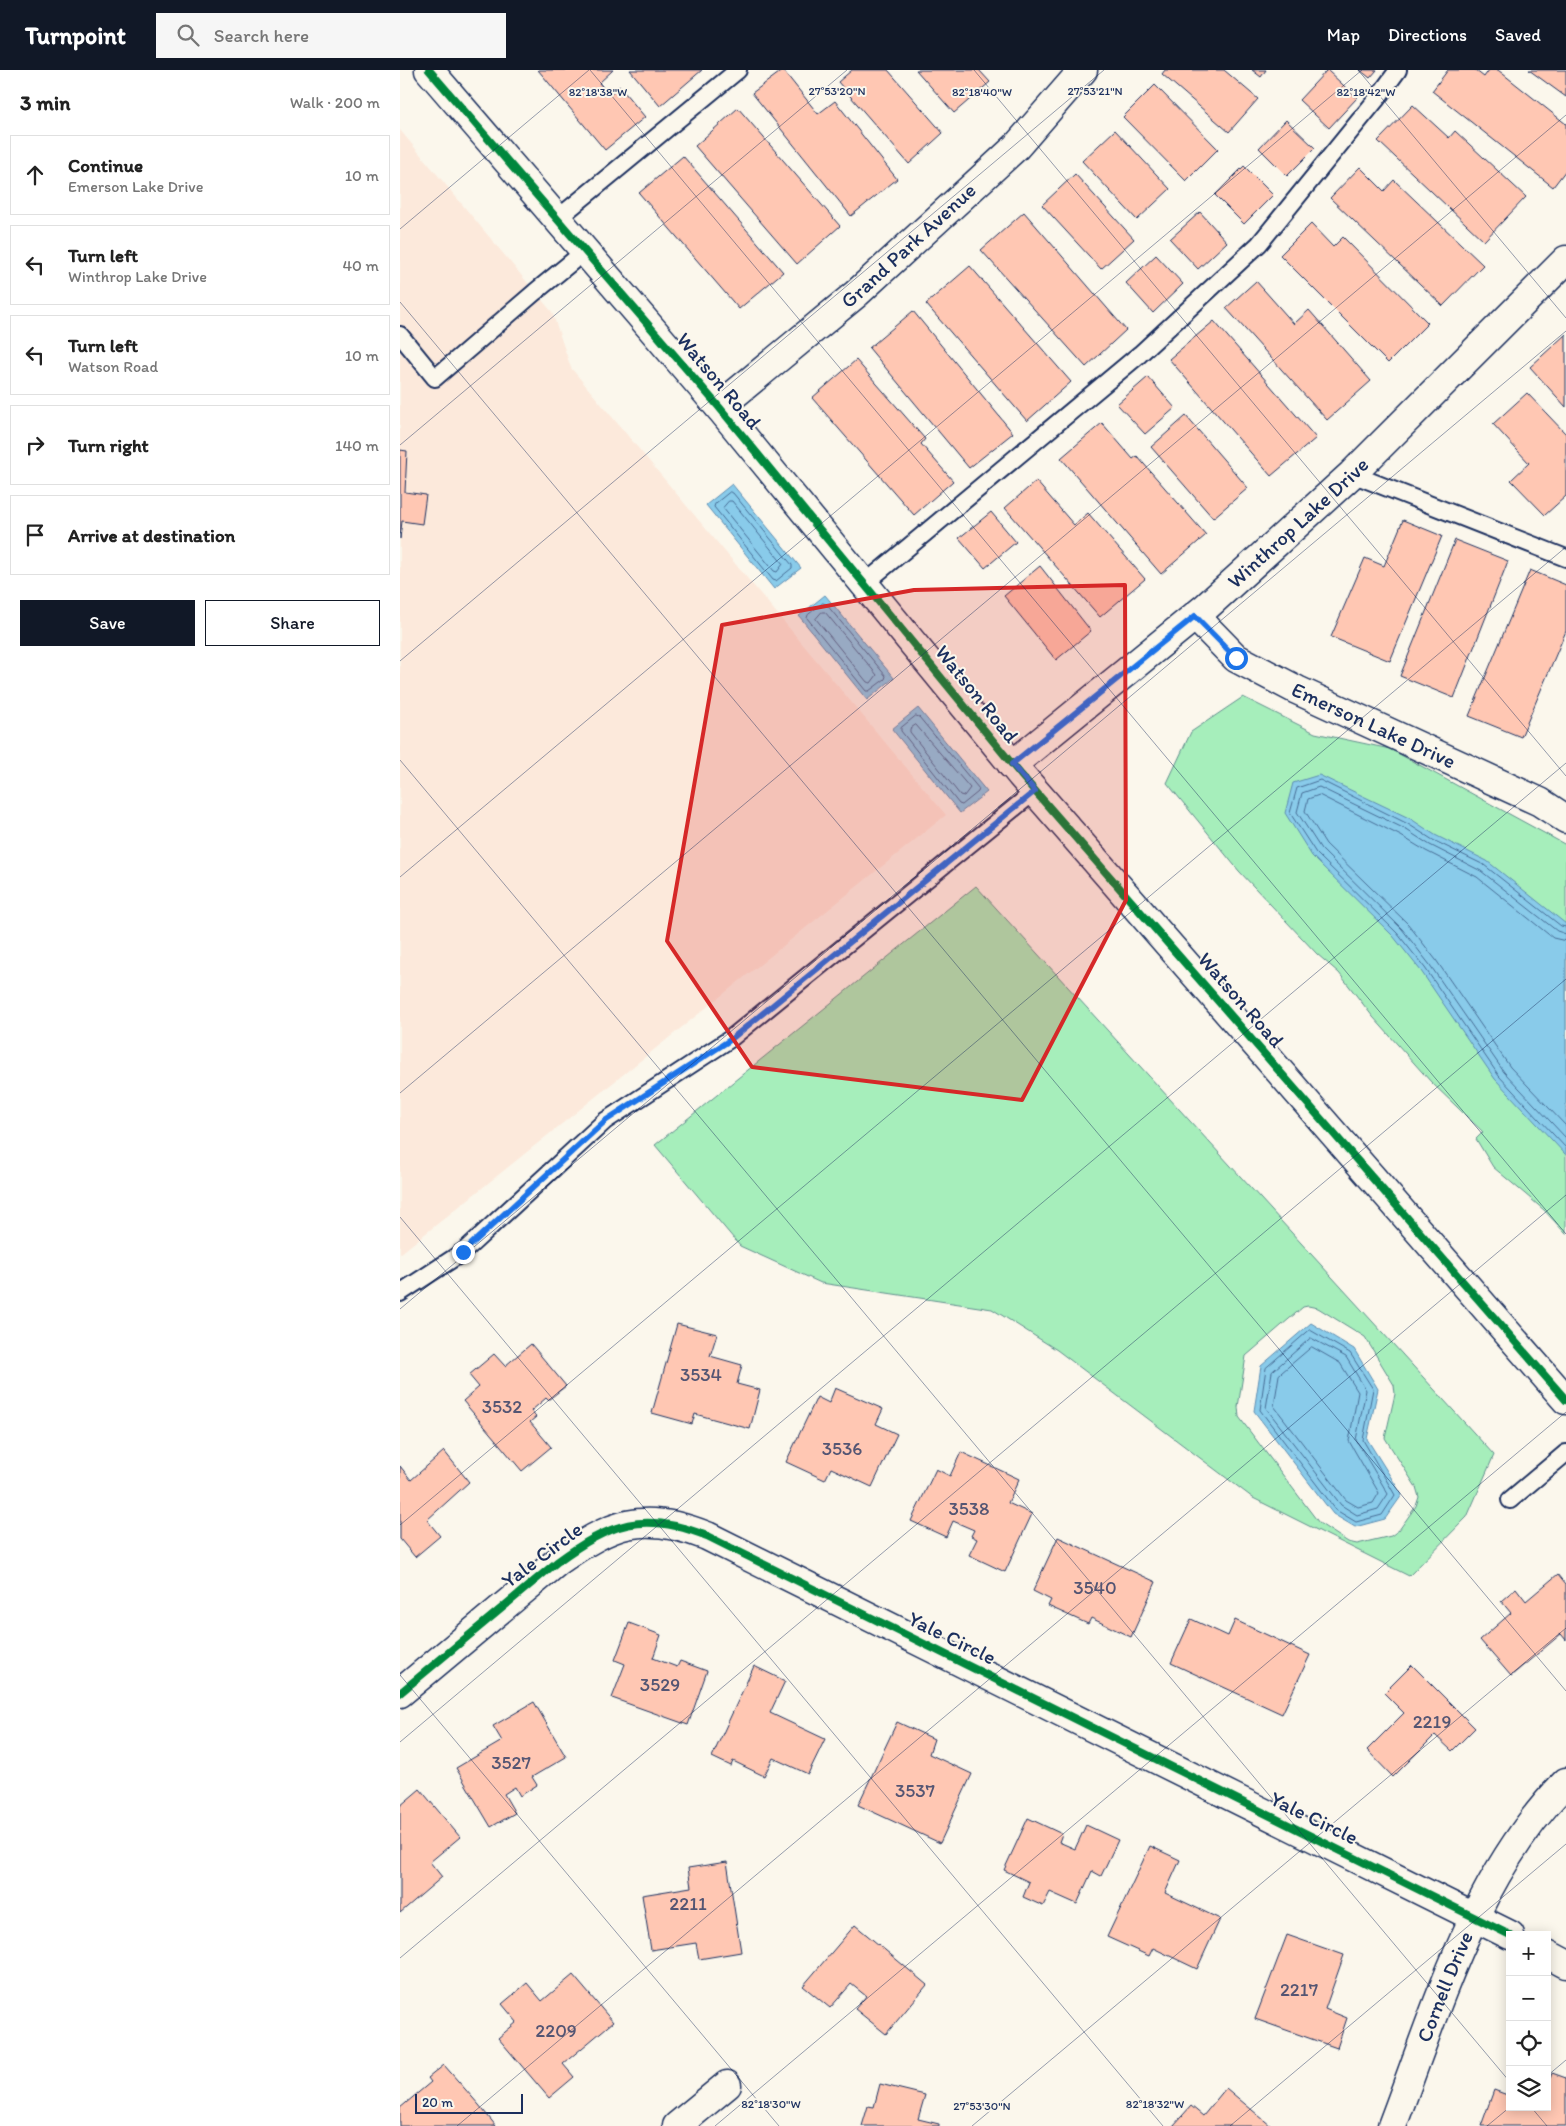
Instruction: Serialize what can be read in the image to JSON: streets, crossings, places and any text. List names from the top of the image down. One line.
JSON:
{"streets":{"street":["Grand Park Avenue","Watson Road","Winthrop Lake Drive","Emerson Lake Drive","Yale Circle","Cornell Drive"]},"crossings":[["Grand Park Avenue","Watson Road"],["Watson Road","Winthrop Lake Drive"],["Winthrop Lake Drive","Emerson Lake Drive"],["Yale Circle","Cornell Drive"]],"house_numbers":["3534","3532","3536","3538","3540","3529","2219","3527","3537","2211","2217","2209"],"scale_bar":"20 m","page":{"header":"Turnpoint","search":"Search here","nav":["Map","Directions","Saved"],"heading":["3 min","Walk · 200 m"],"list":[["Continue","Emerson Lake Drive","10 m"],["Turn left","Winthrop Lake Drive","40 m"],["Turn left","Watson Road","10 m"],["Turn right","140 m"],"Arrive at destination"],"buttons":["Save","Share"],"map_buttons":["+","−"],"scale":"20 m"},"coordinates":["27°53'21\"N","27°53'20\"N","82°18'38\"W","82°18'40\"W","82°18'42\"W","82°18'30\"W","82°18'32\"W","27°53'30\"N"]}
